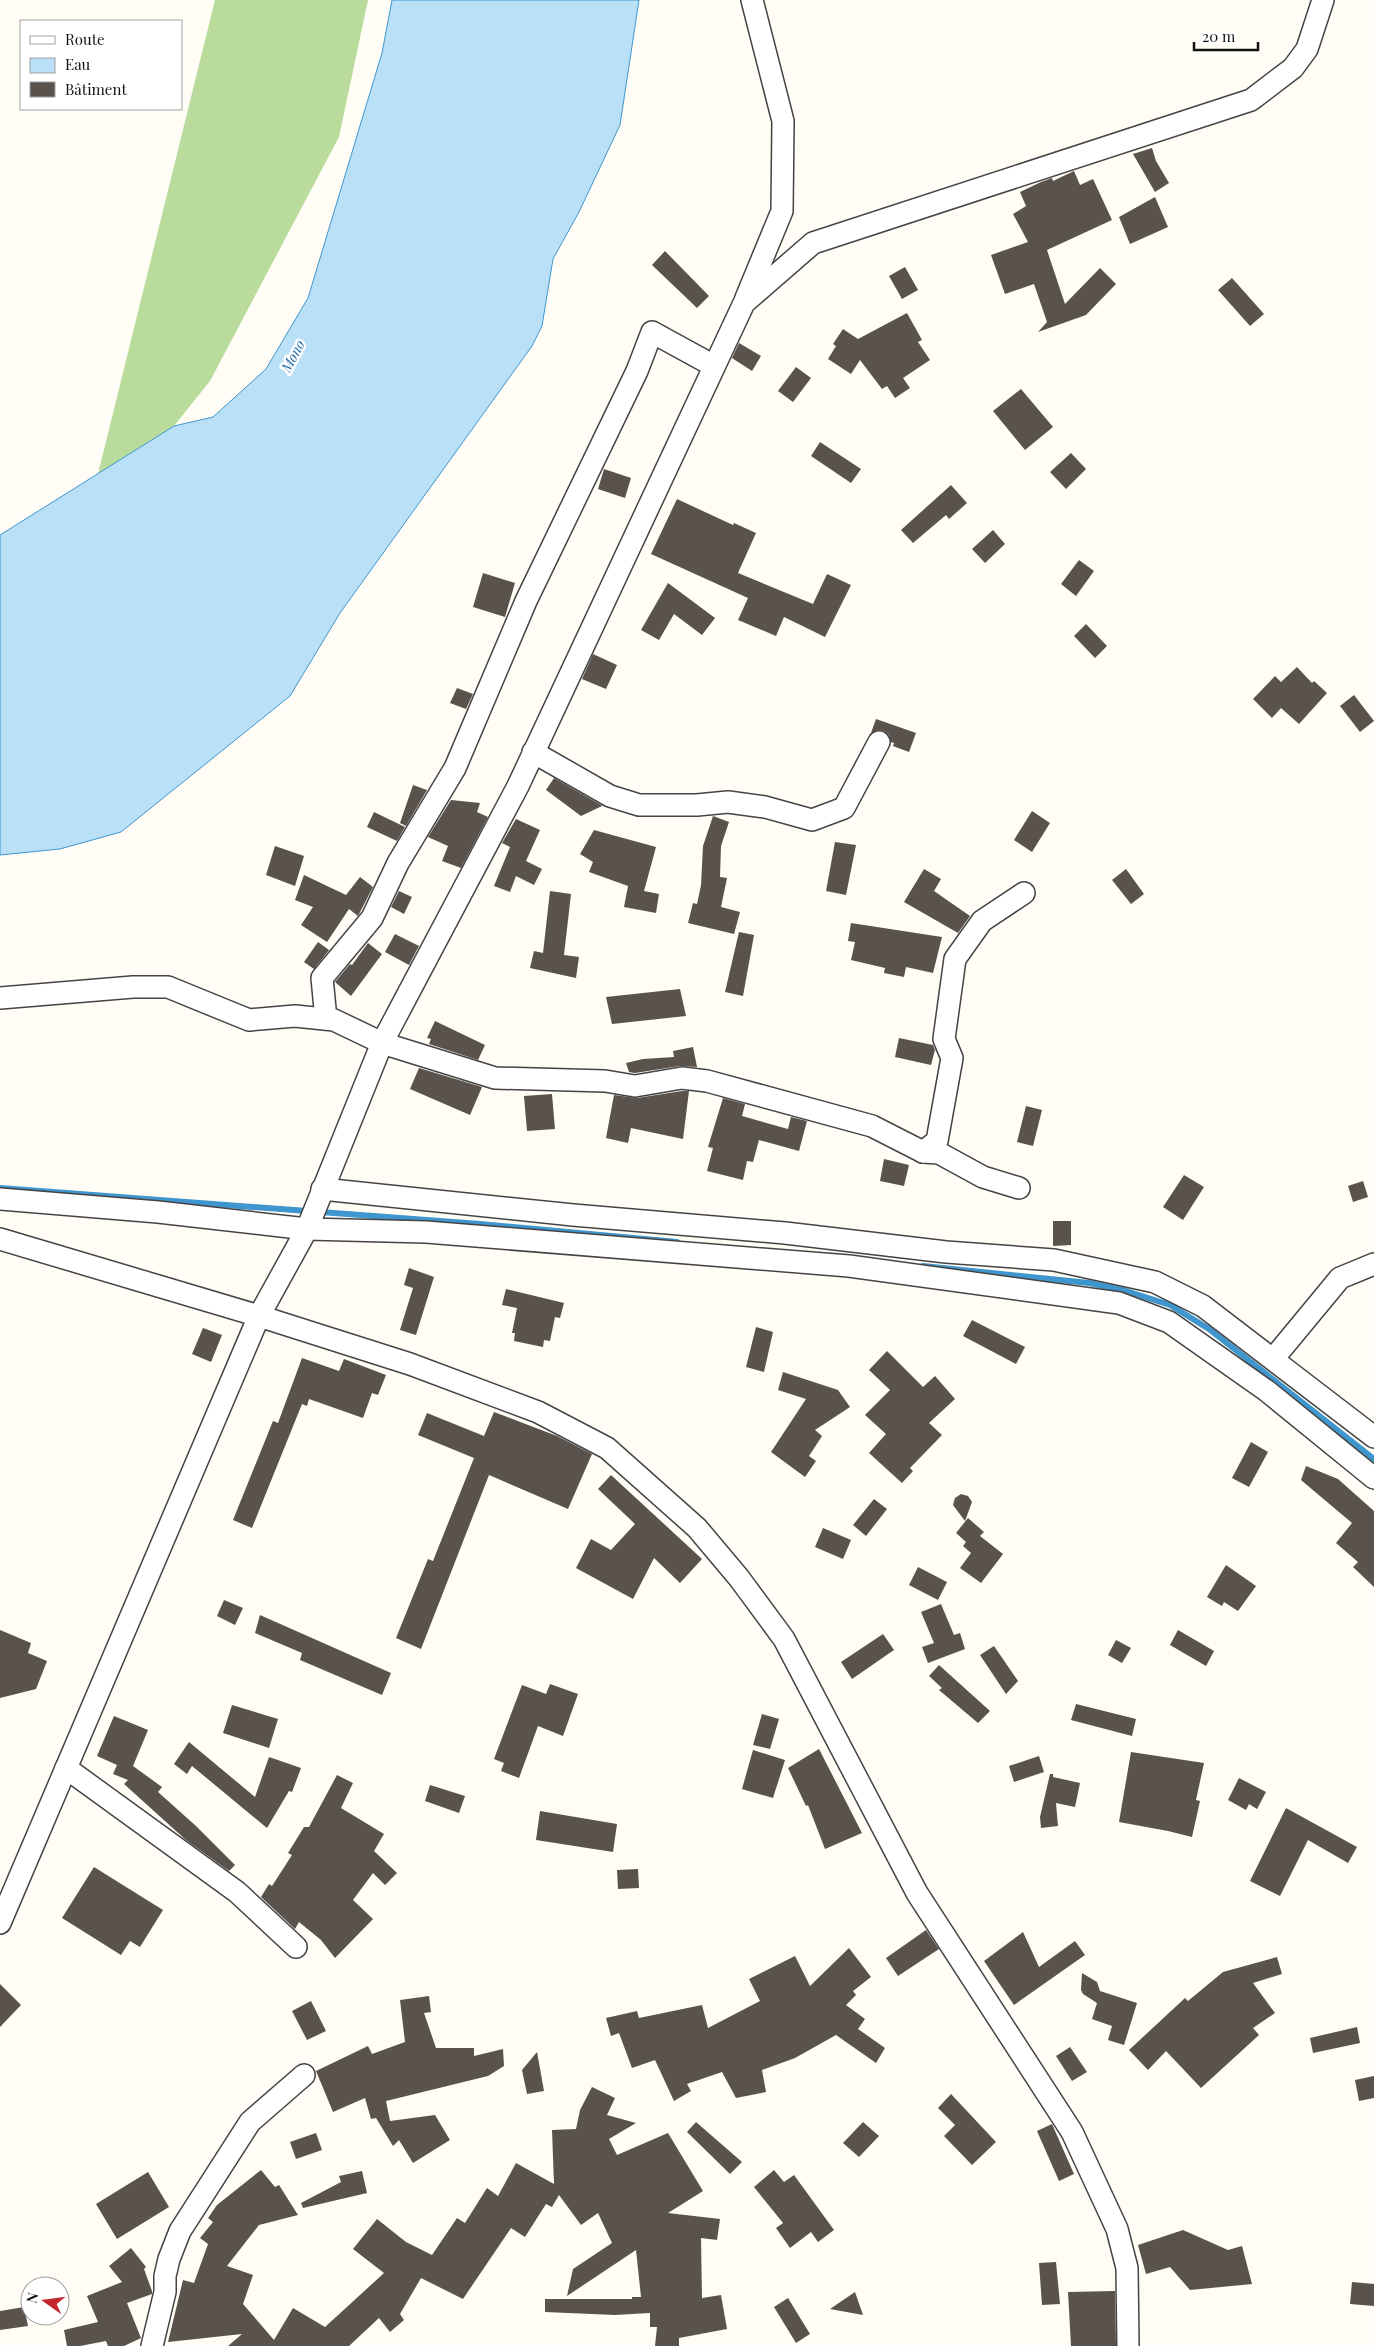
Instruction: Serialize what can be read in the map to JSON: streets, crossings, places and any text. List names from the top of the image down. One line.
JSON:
{"water":["Mono"],"legend":["Route","Eau","Bâtiment"],"scale_bar":"20 m","north":"left"}
